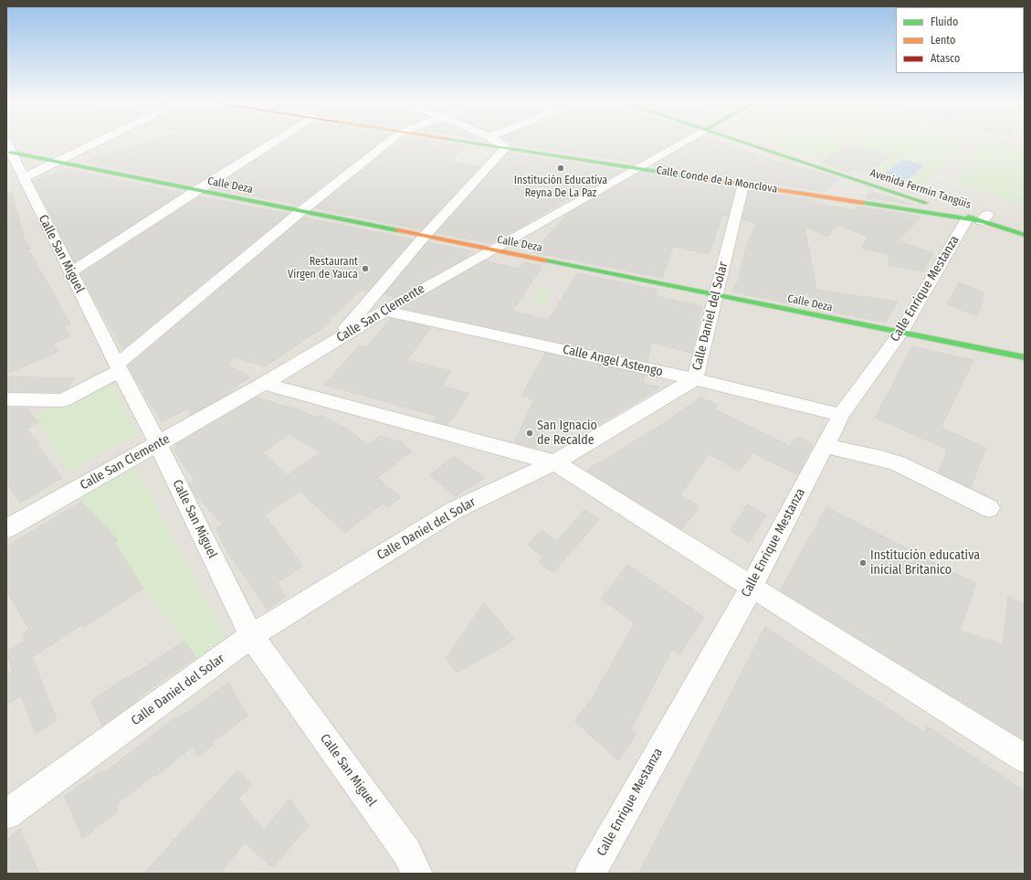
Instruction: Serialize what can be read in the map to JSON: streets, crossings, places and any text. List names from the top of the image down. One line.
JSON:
{"streets":{"street":["Calle Conde de la Monclova","Calle Deza","Avenida Fermín Tangüis","Calle San Miguel","Calle Enrique Mestanza","Calle San Clemente","Calle Daniel del Solar","Calle Angel Astengo"]},"crossings":[["Calle Conde de la Monclova","Avenida Fermín Tangüis"],["Calle Conde de la Monclova","Calle Enrique Mestanza"],["Calle Conde de la Monclova","Calle San Clemente"],["Calle Conde de la Monclova","Calle Daniel del Solar"],["Calle Deza","Calle San Miguel"],["Calle Deza","Calle Enrique Mestanza"],["Calle Deza","Calle San Clemente"],["Calle Deza","Calle Daniel del Solar"],["Avenida Fermín Tangüis","Calle Enrique Mestanza"],["Calle San Miguel","Calle San Clemente"],["Calle San Miguel","Calle Daniel del Solar"],["Calle Enrique Mestanza","Calle Angel Astengo"],["Calle San Clemente","Calle Angel Astengo"],["Calle Daniel del Solar","Calle Angel Astengo"]],"places":["Institución Educativa Reyna De La Paz","Restaurant Virgen de Yauca","San Ignacio de Recalde","Institución educativa inicial Britanico"],"legend":["Fluido","Lento","Atasco"]}
